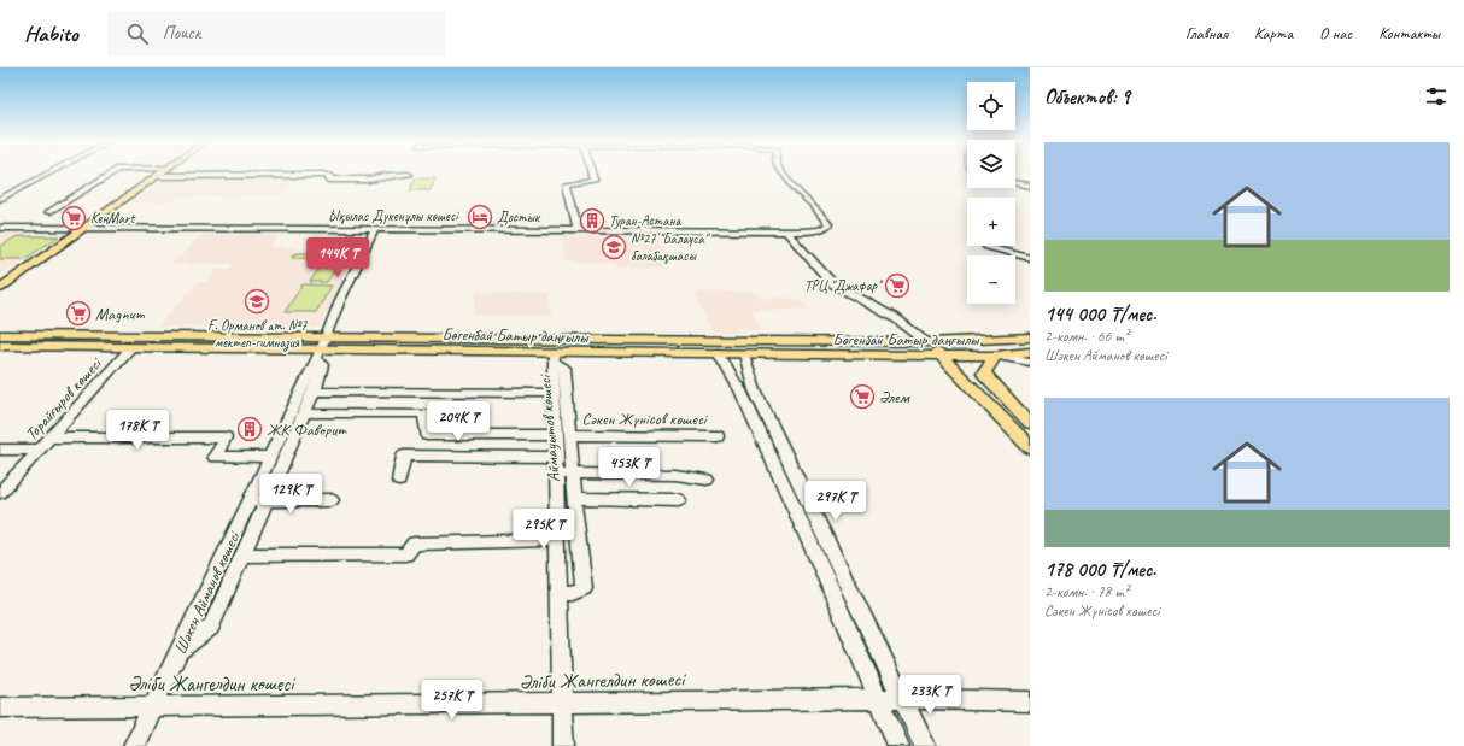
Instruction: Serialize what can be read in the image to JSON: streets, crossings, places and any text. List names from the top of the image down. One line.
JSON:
{"streets":{"main road":["Бөгенбай Батыр даңғылы"],"street":["Ықылас Дүкенұлы көшесі","Торайғыров көшесі","Сәкен Жүнісов көшесі","Аймауытов көшесі","Шәкен Айманов көшесі","Әліби Жангелдин көшесі"]},"crossings":[["Ықылас Дүкенұлы көшесі","Шәкен Айманов көшесі"],["Бөгенбай Батыр даңғылы","Торайғыров көшесі"],["Бөгенбай Батыр даңғылы","Аймауытов көшесі"],["Бөгенбай Батыр даңғылы","Шәкен Айманов көшесі"],["Сәкен Жүнісов көшесі","Аймауытов көшесі"],["Аймауытов көшесі","Әліби Жангелдин көшесі"],["Шәкен Айманов көшесі","Әліби Жангелдин көшесі"]],"places":{"hotel":["Достык"],"supermarket":["КеңMart","ТРЦ \"Джафар\"","Magnum","Әлем"],"building":["Туран-Астана","ЖК Фаворит"],"school or university":["№27 \"Балауса\" балабақшасы","Ғ. Орманов ат. №7 мектеп-гимназия"]},"page":{"header":"Habito","search":"Поиск","nav":["Главная","Карта","О нас","Контакты"],"heading":"Объектов: 9","map_buttons":["+","−"],"list":[{"name":"144 000 ₸/мес.","note":"2-комн. · 66 m² · Шәкен Айманов көшесі"},{"name":"178 000 ₸/мес.","note":"2-комн. · 78 m² · Сәкен Жүнісов көшесі"}],"price":["144K ₸","204K ₸","178K ₸","453K ₸","129K ₸","297K ₸","295K ₸","233K ₸","257K ₸"]}}
